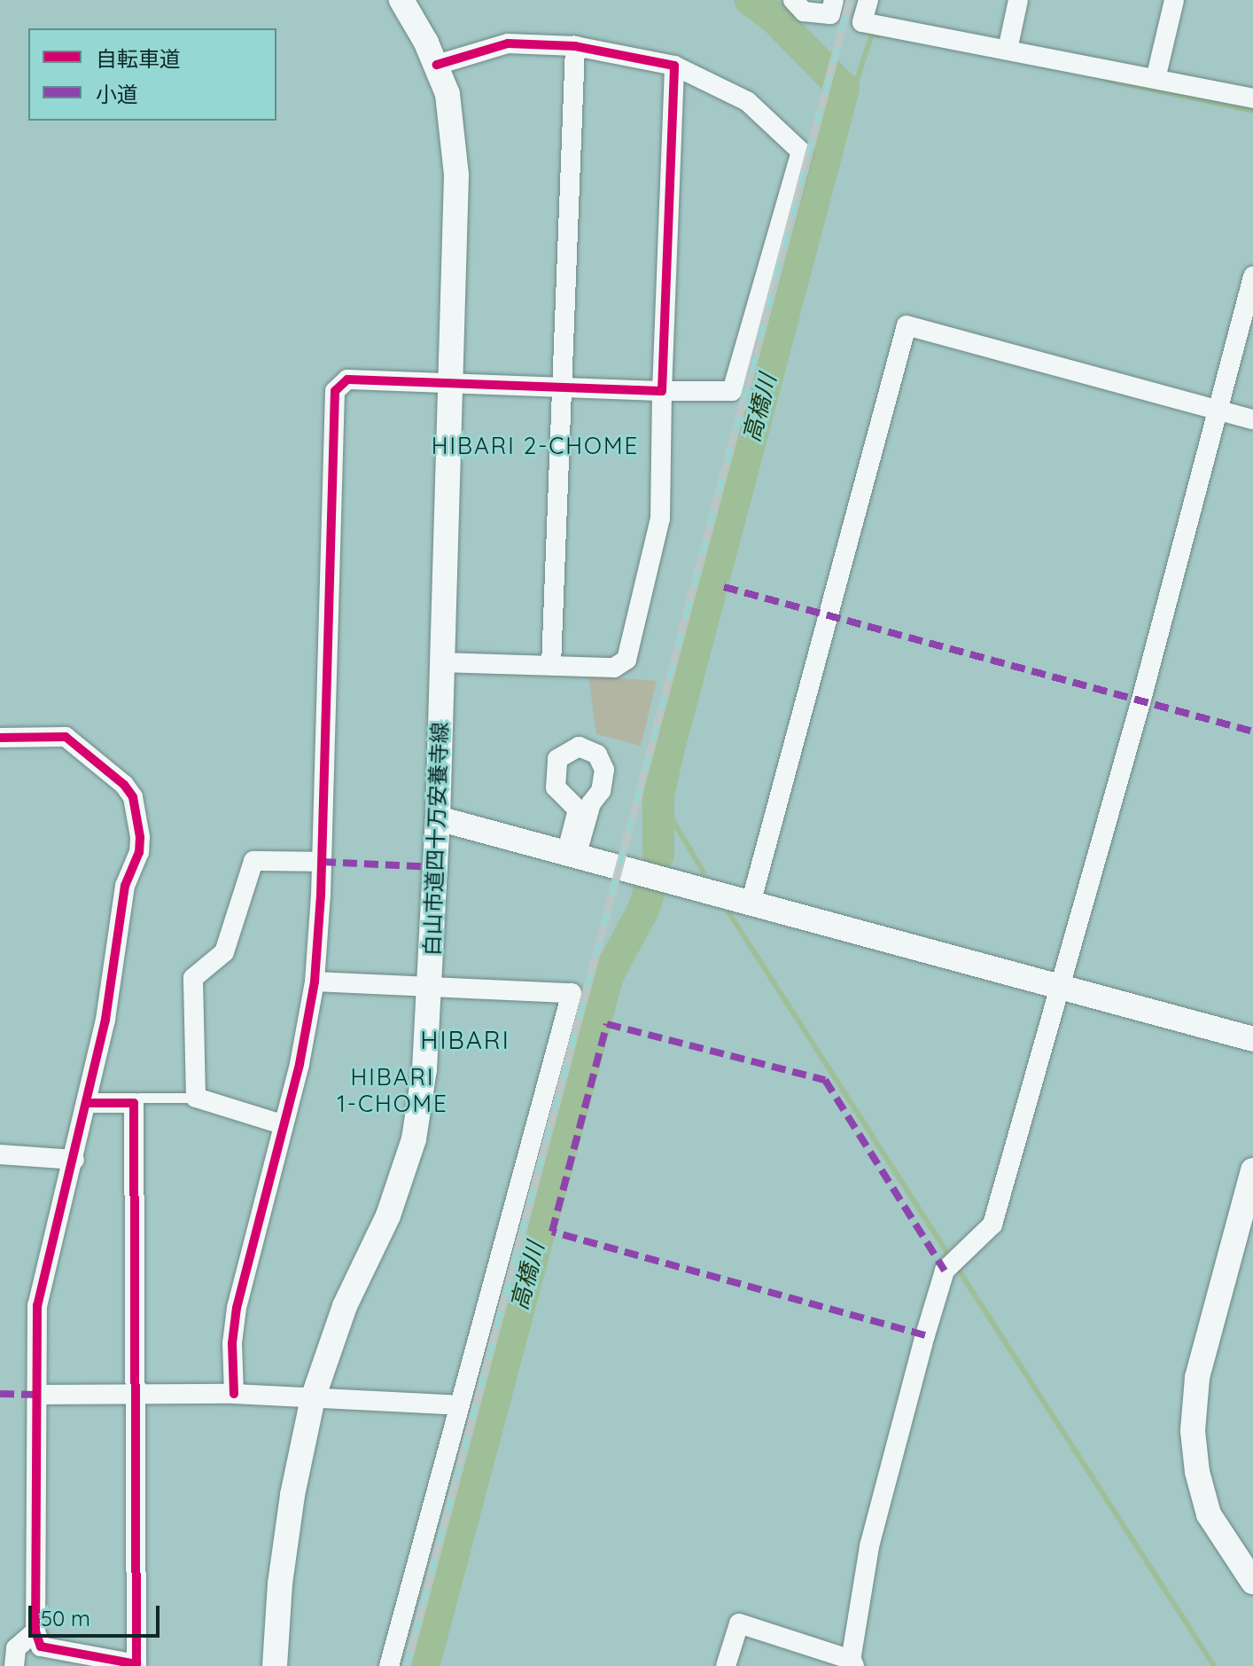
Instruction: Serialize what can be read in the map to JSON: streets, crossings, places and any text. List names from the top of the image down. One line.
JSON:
{"streets":{"street":["白山市道四十万安養寺線"]},"districts":["HIBARI 2-CHOME","HIBARI","HIBARI 1-CHOME"],"water":["高橋川"],"legend":["自転車道","小道"],"scale_bar":"50 m"}
